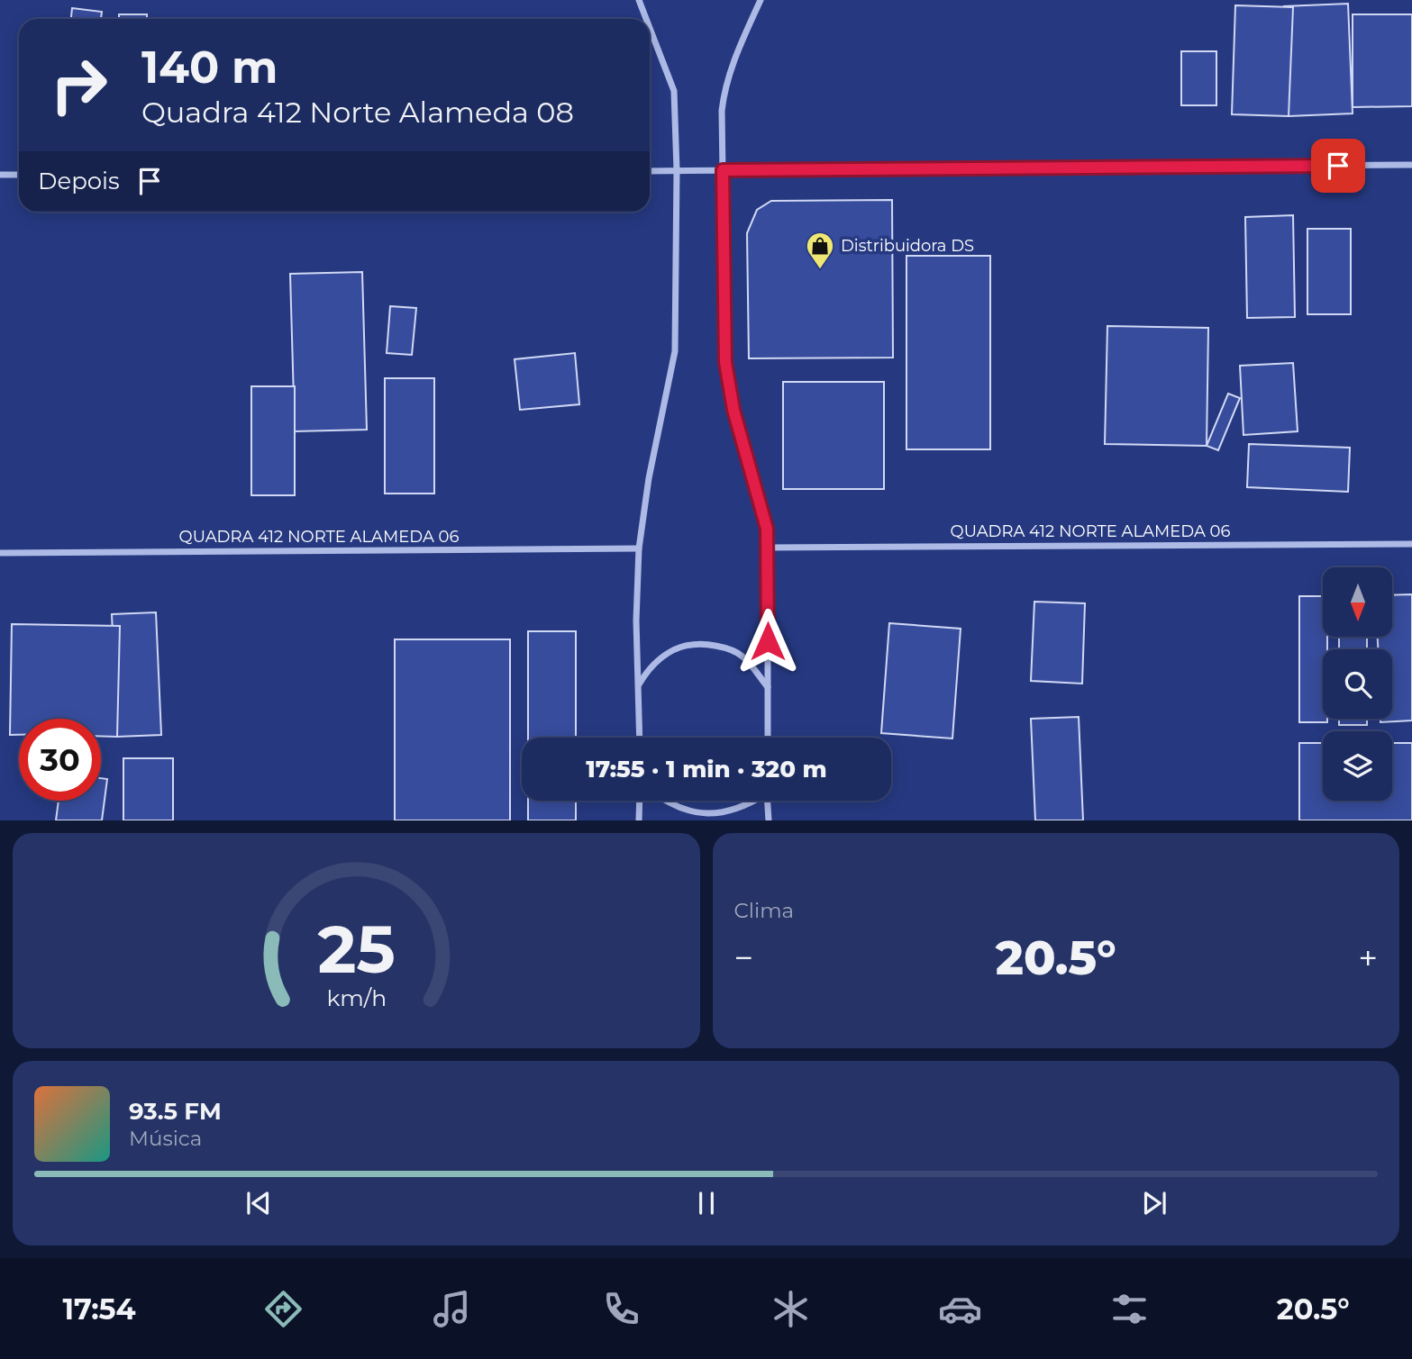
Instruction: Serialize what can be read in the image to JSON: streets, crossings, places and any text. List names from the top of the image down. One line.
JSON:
{"streets":{"street":["QUADRA 412 NORTE ALAMEDA 06"]},"places":{"shop":["Distribuidora DS"]},"north":"bottom","page":{"turn":["140 m","Quadra 412 Norte Alameda 08"],"then":"Depois","limit":"30","trip":"17:55 · 1 min · 320 m","tile":"Clima","heat":["−","20.5°","+"],"song":["93.5 FM","Música"],"tabs":["17:54","20.5°"],"gauge":["25","km/h"]}}
